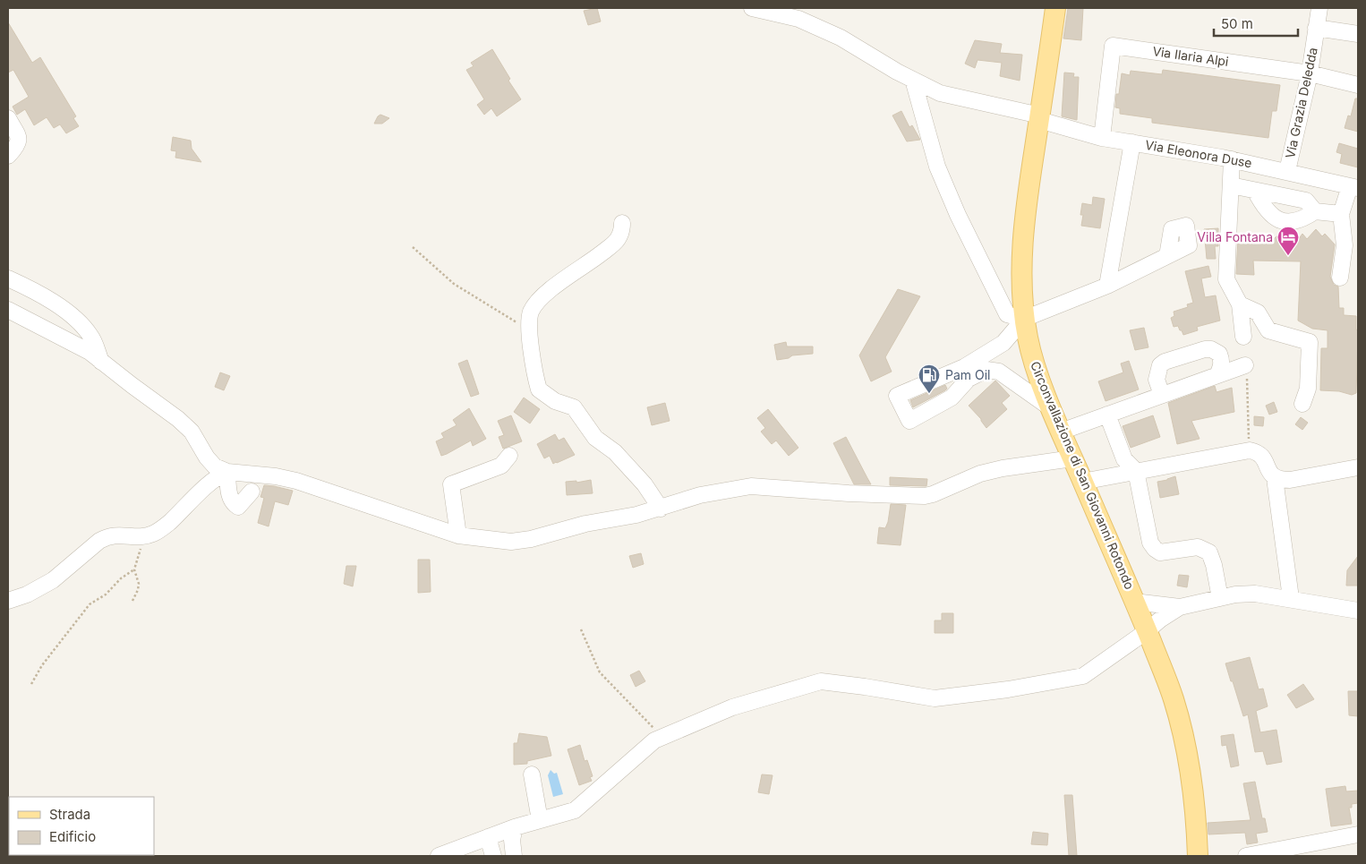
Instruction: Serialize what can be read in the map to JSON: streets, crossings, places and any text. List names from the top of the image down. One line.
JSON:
{"streets":{"main road":["Circonvallazione di San Giovanni Rotondo"],"street":["Via Ilaria Alpi","Via Grazia Deledda","Via Eleonora Duse"]},"crossings":[["Via Ilaria Alpi","Via Grazia Deledda"],["Via Ilaria Alpi","Via Eleonora Duse"],["Via Grazia Deledda","Via Eleonora Duse"],["Via Eleonora Duse","Circonvallazione di San Giovanni Rotondo"]],"places":{"hotel":["Villa Fontana"],"fuel station":["Pam Oil"]},"legend":["Strada","Edificio"],"scale_bar":"50 m"}
